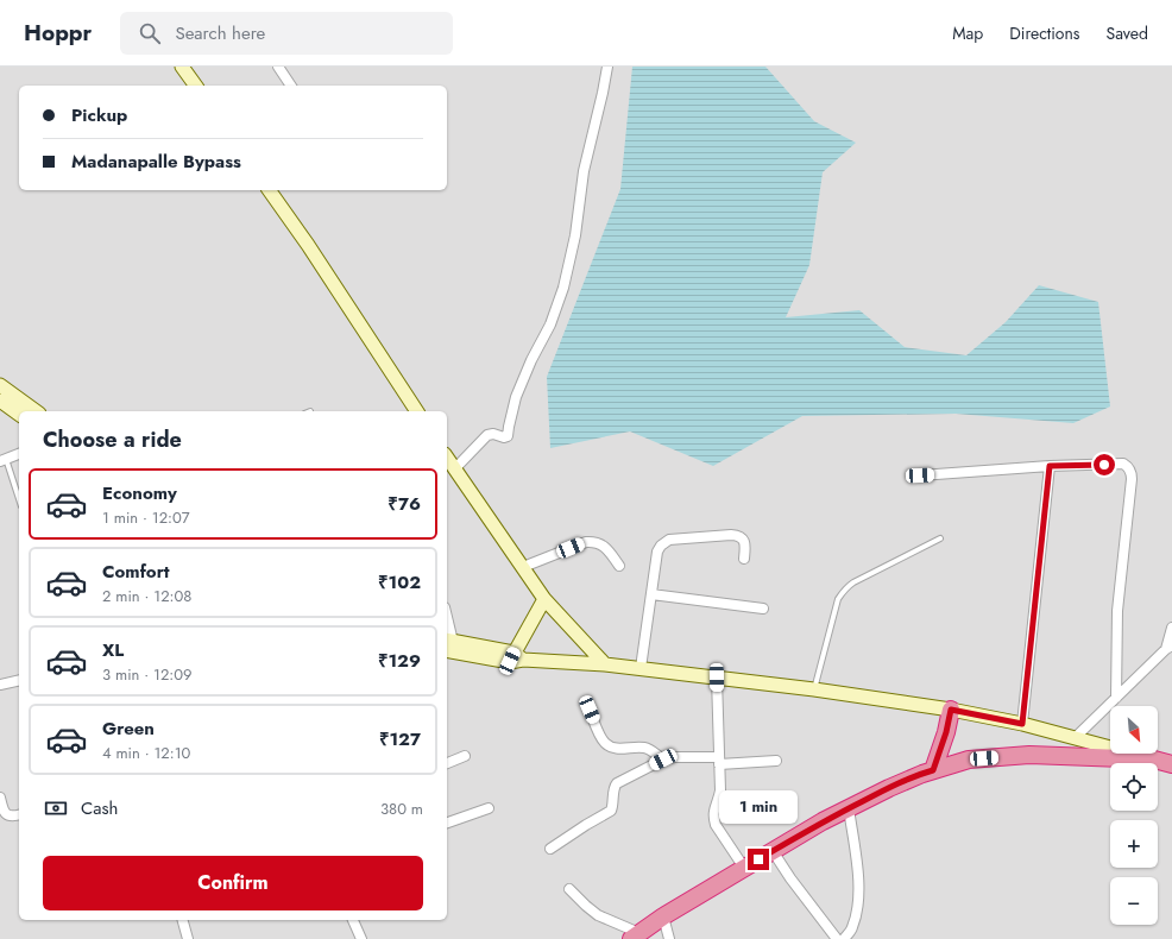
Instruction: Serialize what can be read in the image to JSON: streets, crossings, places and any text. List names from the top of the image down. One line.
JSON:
{"north":"bottom right","page":{"header":"Hoppr","search":"Search here","nav":["Map","Directions","Saved"],"banner":["Pickup","Madanapalle Bypass"],"heading":"Choose a ride","list":[{"name":"Economy","note":"1 min · 12:07","value":"₹76"},{"name":"Comfort","note":"2 min · 12:08","value":"₹102"},{"name":"XL","note":"3 min · 12:09","value":"₹129"},{"name":"Green","note":"4 min · 12:10","value":"₹127"}],"map_buttons":["+","−"],"pay":["Cash","380 m"],"bubble":"1 min","buttons":"Confirm"}}
